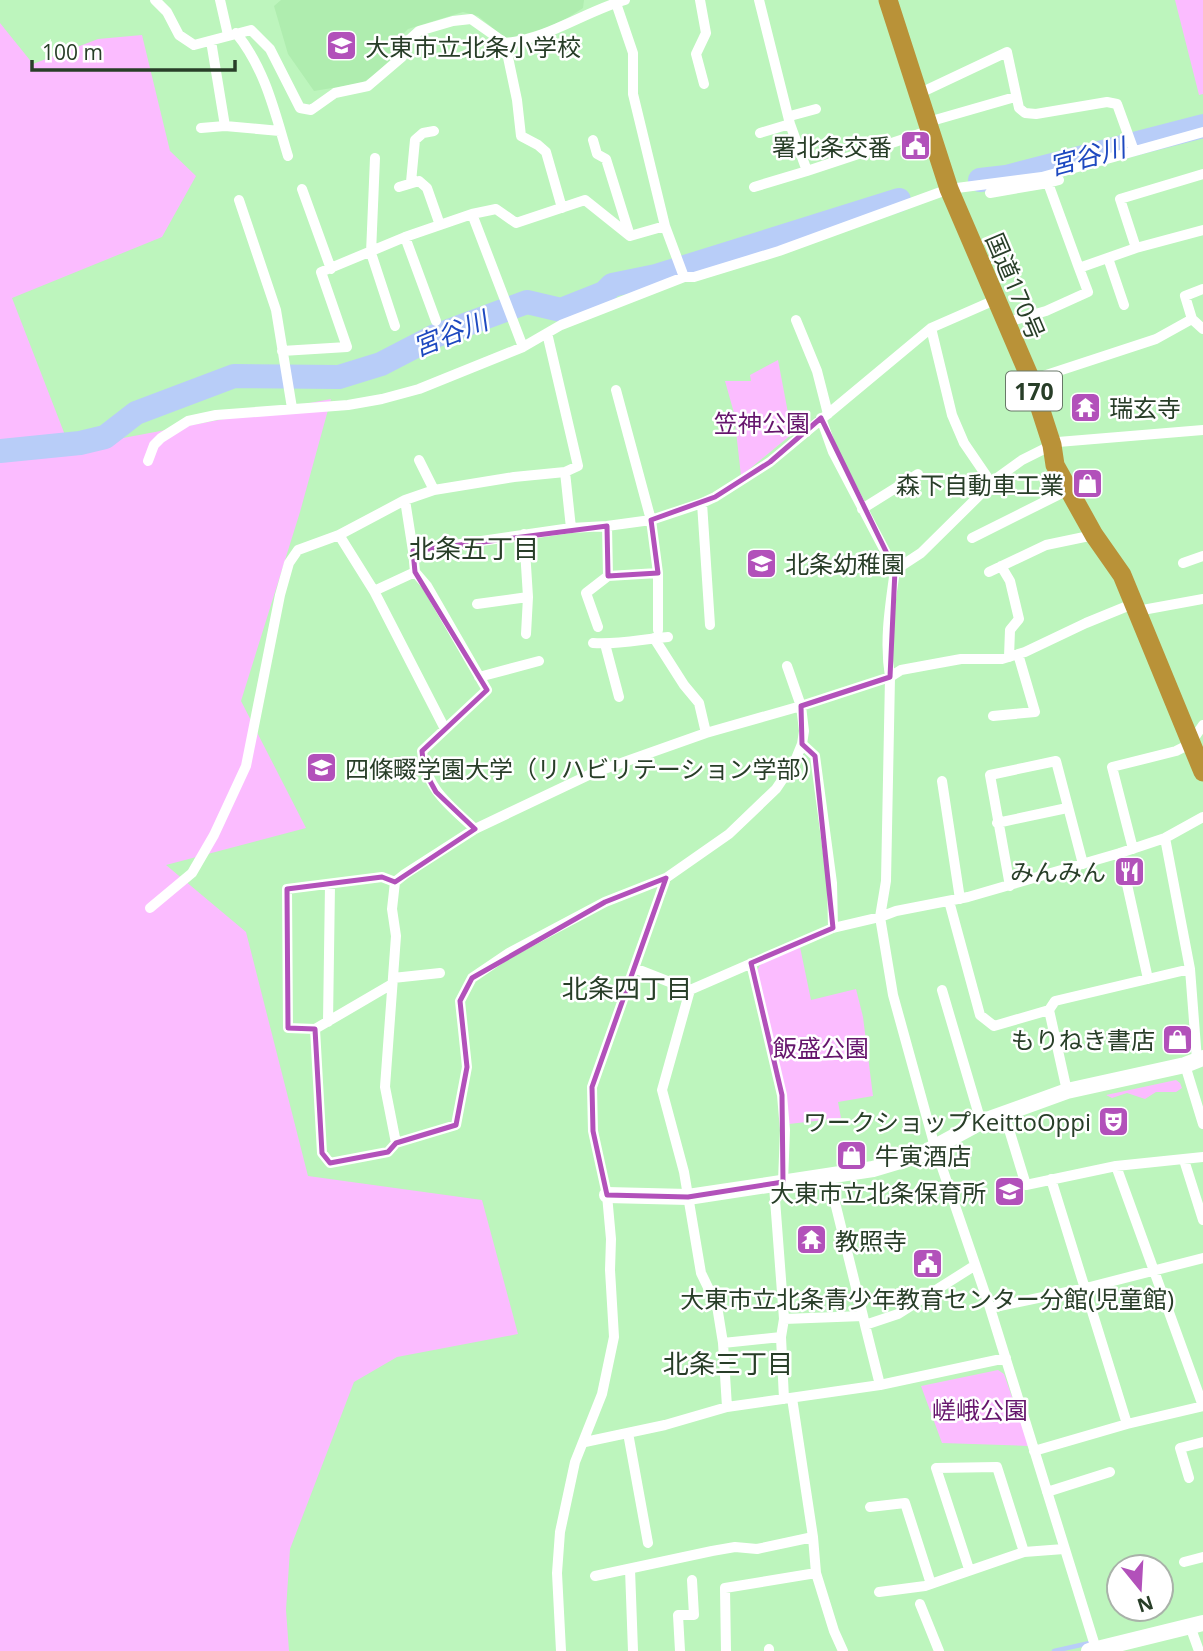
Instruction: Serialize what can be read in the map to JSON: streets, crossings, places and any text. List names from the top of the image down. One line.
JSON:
{"streets":{"highway":["国道170号","170"]},"districts":["北条五丁目","北条四丁目","北条三丁目"],"water":["宮谷川"],"parks":["笠神公園","飯盛公園","嵯峨公園"],"places":{"school or university":["大東市立北条小学校","北条幼稚園","四條畷学園大学（リハビリテーション学部）","大東市立北条保育所"],"public building":["署北条交番","大東市立北条青少年教育センター分館(児童館)"],"temple":["瑞玄寺","教照寺"],"shop":["森下自動車工業","もりねき書店","牛寅酒店"],"restaurant":["みんみん"],"theatre":["ワークショップKeittoOppi"]},"scale_bar":"100 m","north":"bottom"}
